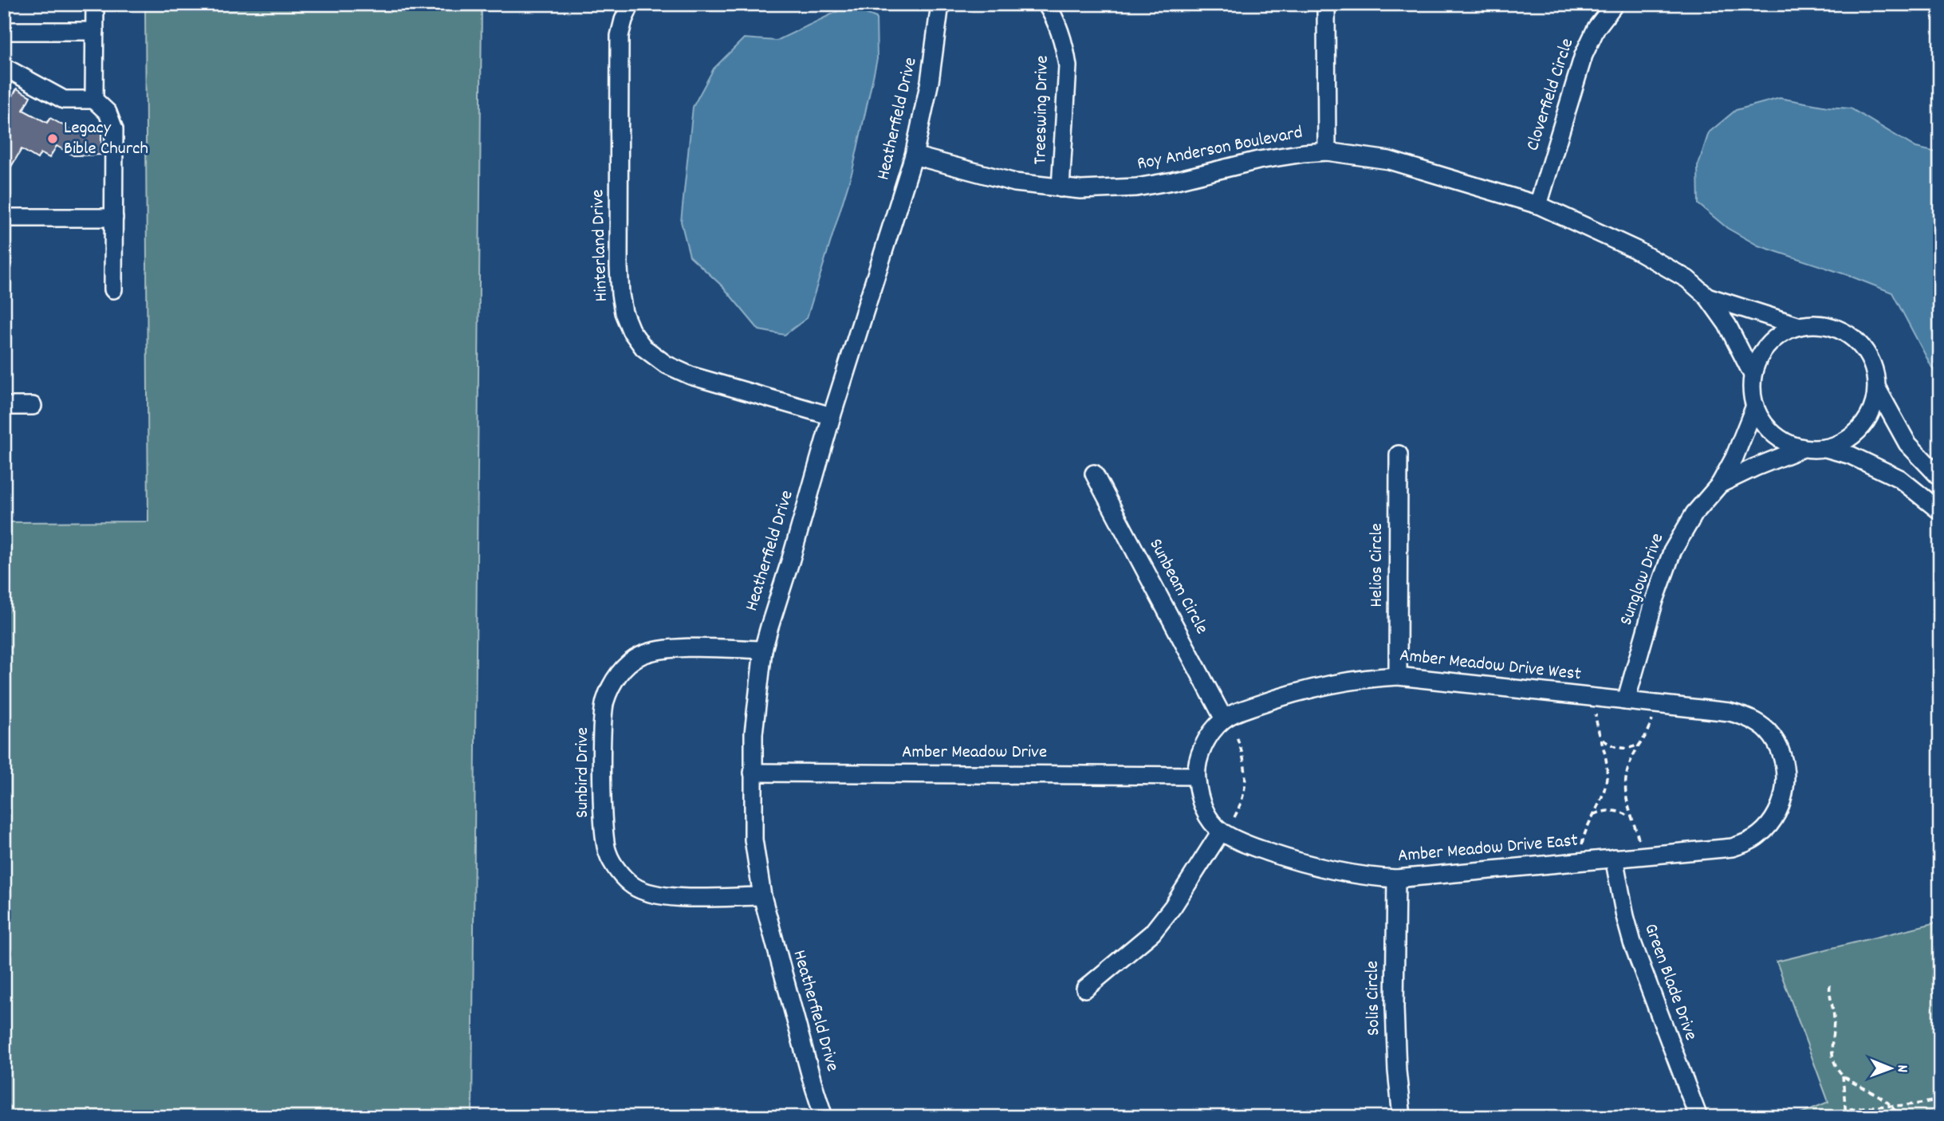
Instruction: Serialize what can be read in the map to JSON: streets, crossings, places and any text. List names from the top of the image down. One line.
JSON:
{"streets":{"street":["Cloverfield Circle","Treeswing Drive","Heatherfield Drive","Roy Anderson Boulevard","Hinterland Drive","Helios Circle","Sunglow Drive","Sunbeam Circle","Amber Meadow Drive West","Amber Meadow Drive","Sunbird Drive","Amber Meadow Drive East","Green Blade Drive","Solis Circle"]},"crossings":[["Cloverfield Circle","Roy Anderson Boulevard"],["Treeswing Drive","Roy Anderson Boulevard"],["Heatherfield Drive","Roy Anderson Boulevard"],["Heatherfield Drive","Hinterland Drive"],["Heatherfield Drive","Amber Meadow Drive"],["Heatherfield Drive","Sunbird Drive"],["Roy Anderson Boulevard","Sunglow Drive"],["Helios Circle","Amber Meadow Drive West"],["Sunglow Drive","Amber Meadow Drive West"],["Sunbeam Circle","Amber Meadow Drive West"],["Amber Meadow Drive West","Amber Meadow Drive"],["Amber Meadow Drive West","Amber Meadow Drive East"],["Amber Meadow Drive","Amber Meadow Drive East"],["Amber Meadow Drive East","Green Blade Drive"],["Amber Meadow Drive East","Solis Circle"]],"places":["Legacy Bible Church"],"north":"right"}
